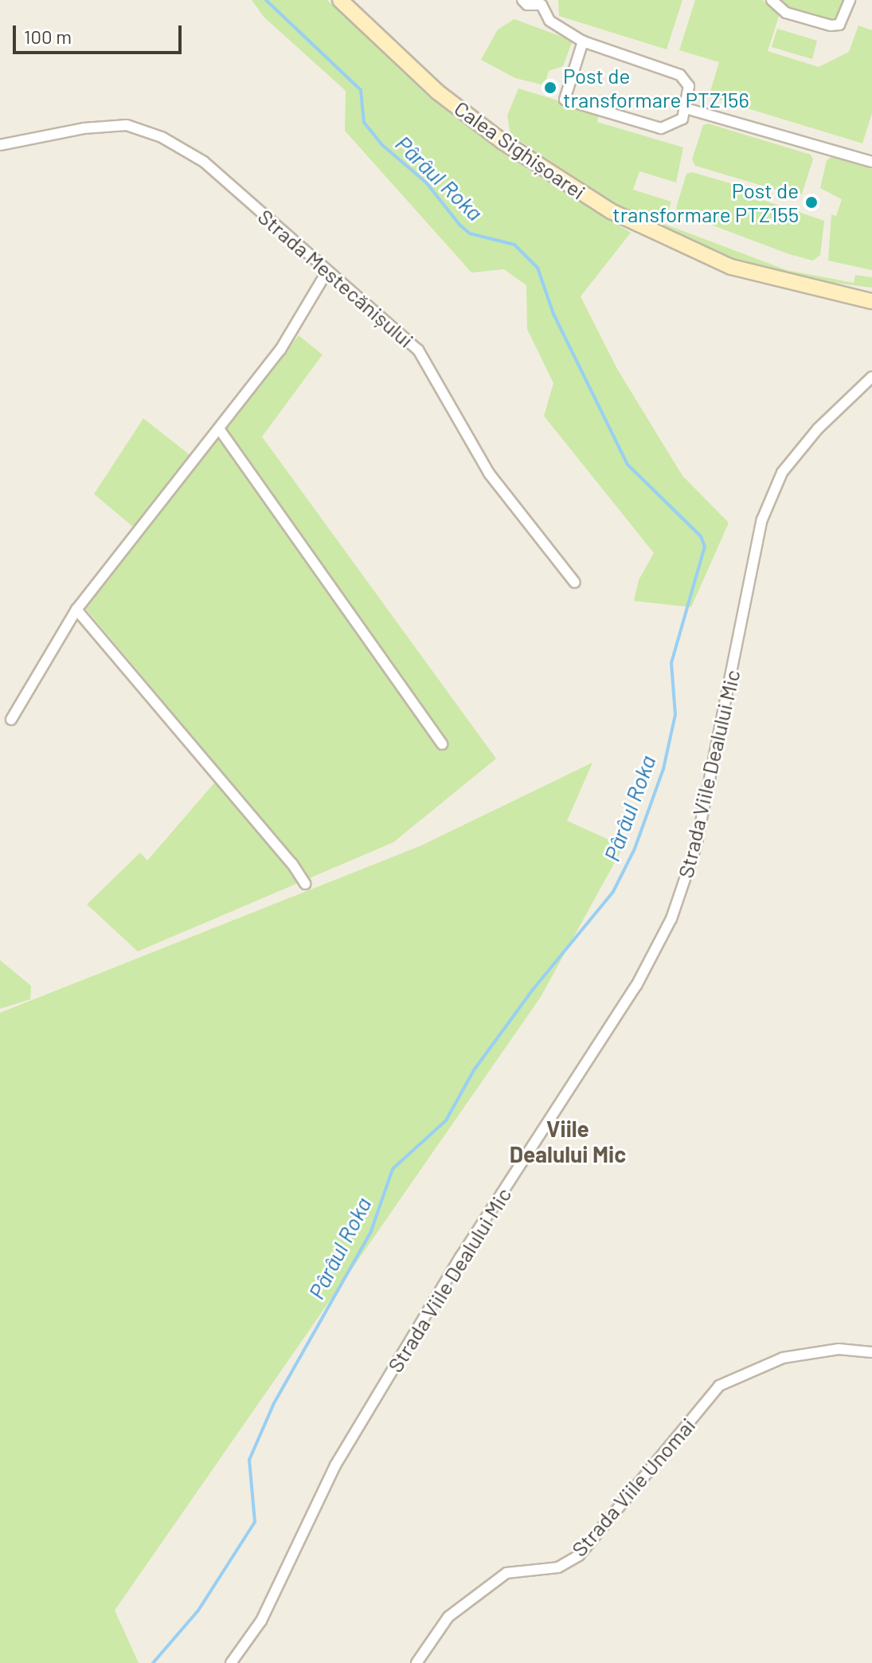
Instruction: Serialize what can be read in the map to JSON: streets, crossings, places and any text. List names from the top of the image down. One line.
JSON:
{"streets":{"main road":["Calea Sighișoarei"],"street":["Strada Mestecănișului","Strada Viile Dealului Mic","Strada Viile Unomai"]},"districts":["Viile Dealului Mic"],"water":["Pârâul Roka"],"places":["Post de transformare PTZ156","Post de transformare PTZ155"],"scale_bar":"100 m"}
